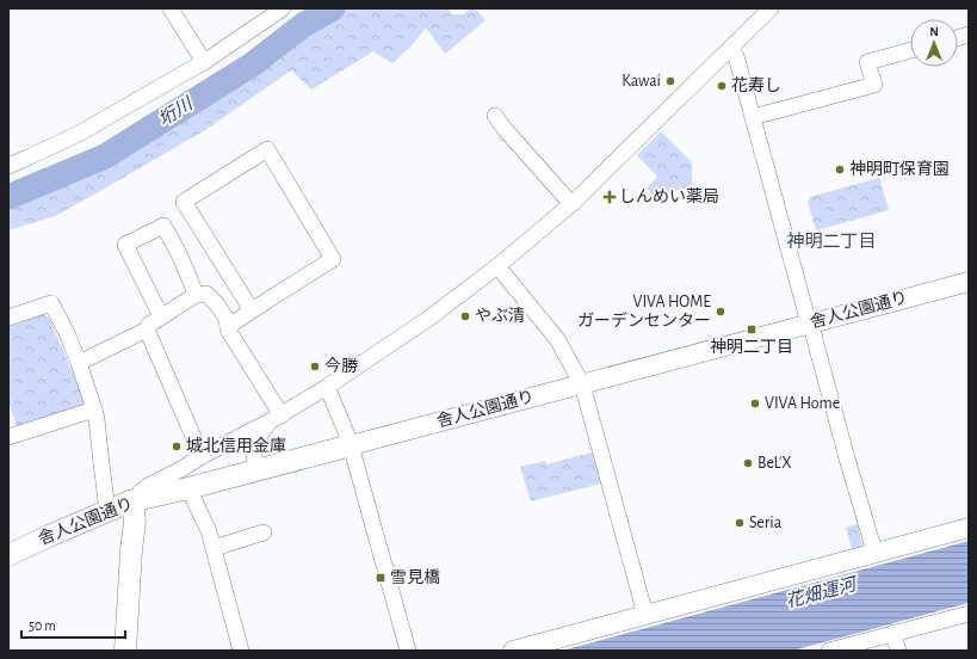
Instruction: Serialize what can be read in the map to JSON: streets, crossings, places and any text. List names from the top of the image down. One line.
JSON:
{"streets":{"main road":["舎人公園通り"]},"districts":["神明二丁目"],"water":["垳川","花畑運河"],"places":{"other":["Kawai","花寿し","神明町保育園","VIVA HOME ガーデンセンター","やぶ清","今勝","VIVA Home","城北信用金庫","BeL'X","Seria"],"health":["しんめい薬局"],"transit":["神明二丁目","雪見橋"]},"scale_bar":"50 m","north":"top"}
